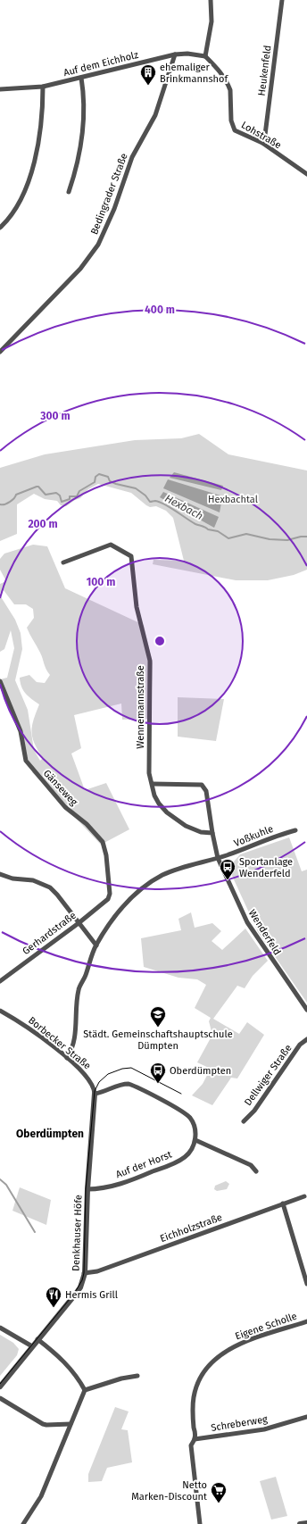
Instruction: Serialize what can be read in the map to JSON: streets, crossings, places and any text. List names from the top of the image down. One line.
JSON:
{"streets":{"street":["Auf dem Eichholz","Heukenfeld","Lohstraße","Bedingrader Straße","Wennemannstraße","Gänseweg","Voßkuhle","Wenderfeld","Gerhardstraße","Borbecker Straße","Dellwiger Straße","Auf der Horst","Eichholzstraße","Denkhauser Höfe","Eigene Scholle","Schreberweg"]},"crossings":[["Auf dem Eichholz","Lohstraße"],["Auf dem Eichholz","Bedingrader Straße"],["Heukenfeld","Lohstraße"],["Gänseweg","Gerhardstraße"],["Voßkuhle","Wenderfeld"],["Borbecker Straße","Denkhauser Höfe"],["Auf der Horst","Denkhauser Höfe"],["Eichholzstraße","Denkhauser Höfe"],["Eigene Scholle","Schreberweg"]],"districts":["Oberdümpten"],"water":["Hexbach"],"parks":["Hexbachtal"],"places":{"building":["ehemaliger Brinkmannshof"],"bus stop":["Sportanlage Wenderfeld","Oberdümpten"],"school or university":["Städt. Gemeinschaftshauptschule Dümpten"],"restaurant":["Hermis Grill"],"supermarket":["Netto Marken-Discount"]},"rings":["400 m","300 m","200 m","100 m"]}
